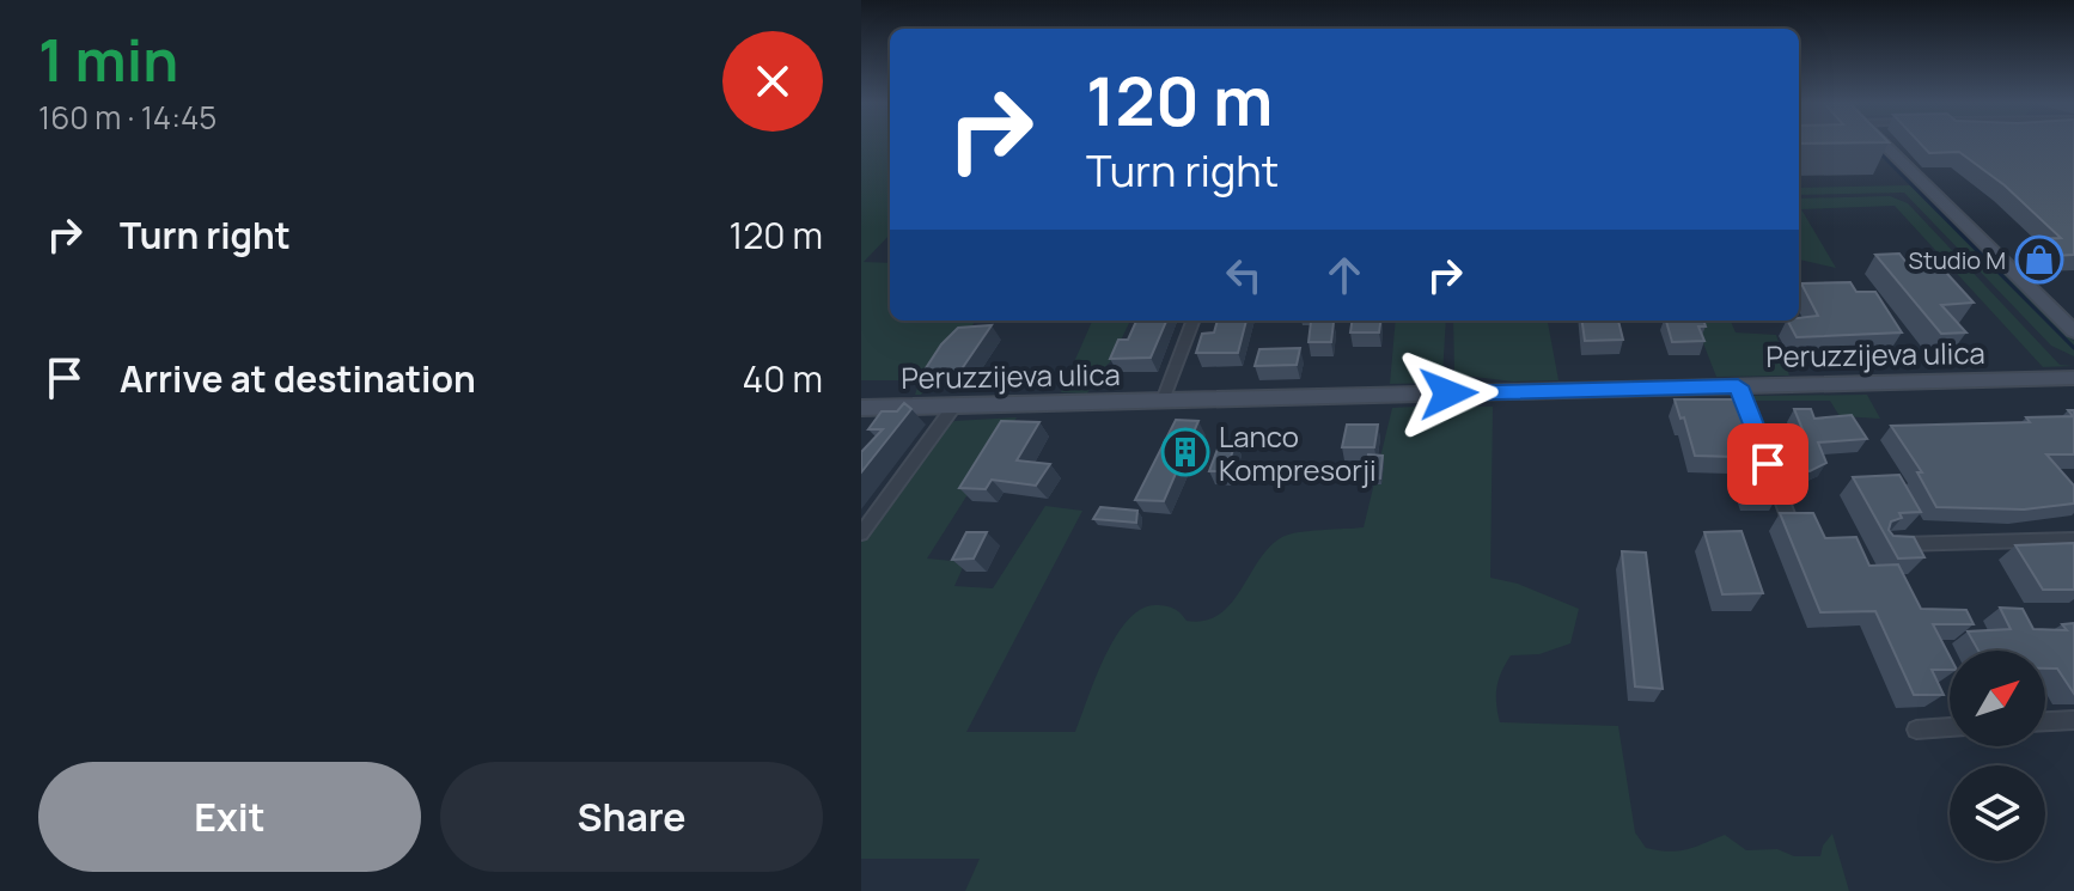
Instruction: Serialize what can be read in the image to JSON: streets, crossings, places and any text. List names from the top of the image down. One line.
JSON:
{"streets":{"main road":["Peruzzijeva ulica"]},"places":{"shop":["Studio M"],"building":["Lanco Kompresorji"]},"north":"top right","page":{"heading":["1 min","160 m · 14:45"],"turn":["120 m","Turn right"],"list":[{"name":"Turn right","value":"120 m"},{"name":"Arrive at destination","value":"40 m"}],"buttons":["Exit","Share"]}}
